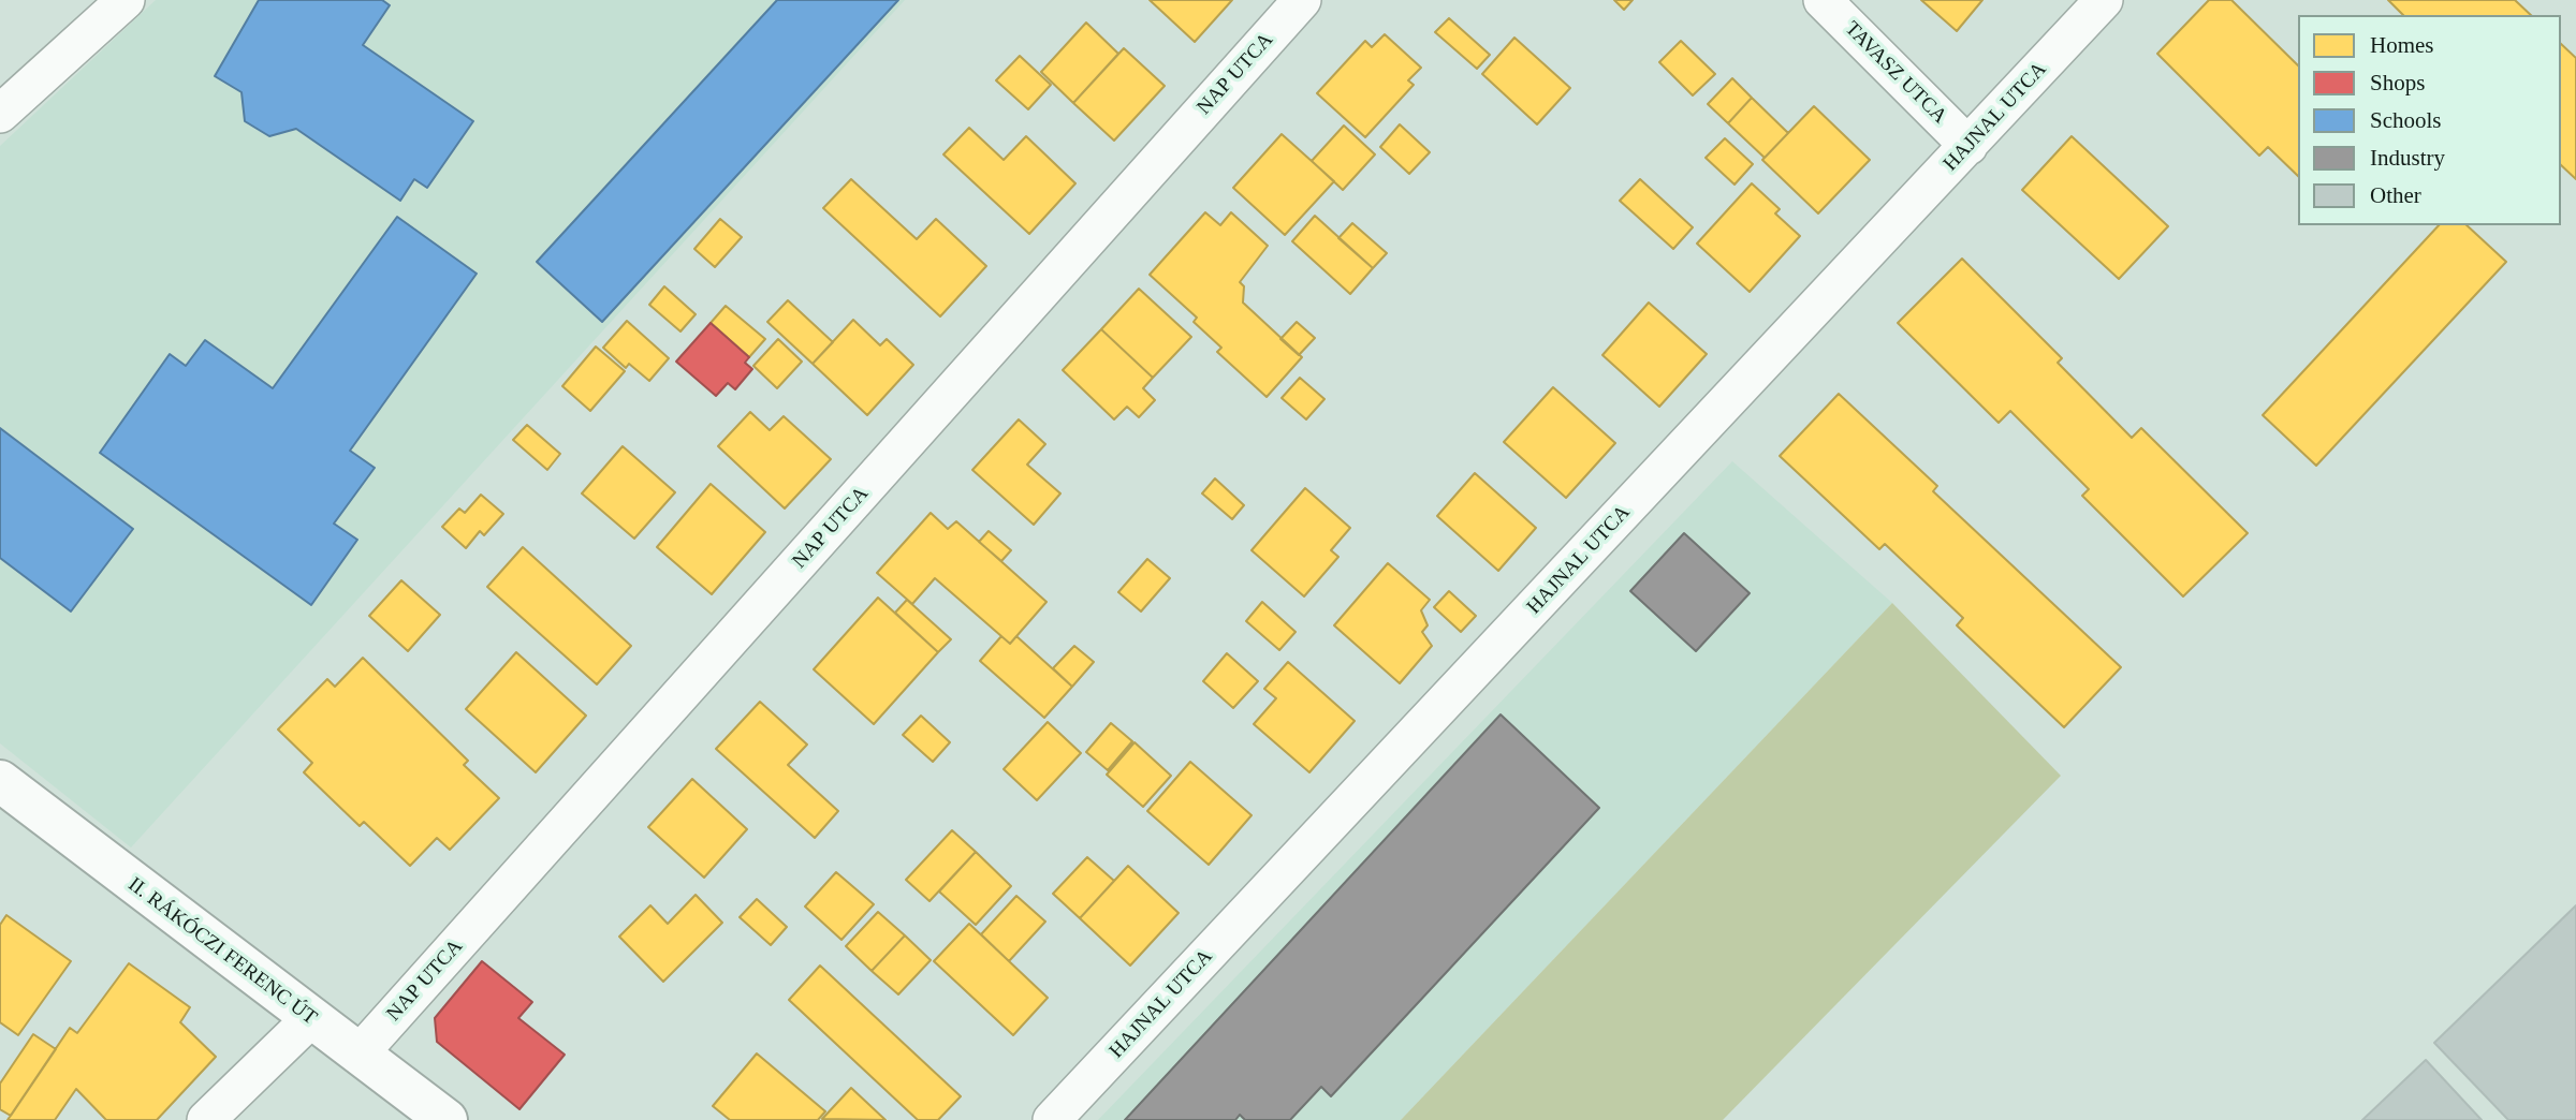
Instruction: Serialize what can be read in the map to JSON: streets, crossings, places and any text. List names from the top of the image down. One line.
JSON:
{"streets":{"main road":["II. RÁKÓCZI FERENC ÚT"],"street":["TAVASZ UTCA","NAP UTCA","HAJNAL UTCA"]},"crossings":[["TAVASZ UTCA","HAJNAL UTCA"],["NAP UTCA","II. RÁKÓCZI FERENC ÚT"]],"legend":["Homes","Shops","Schools","Industry","Other"]}
